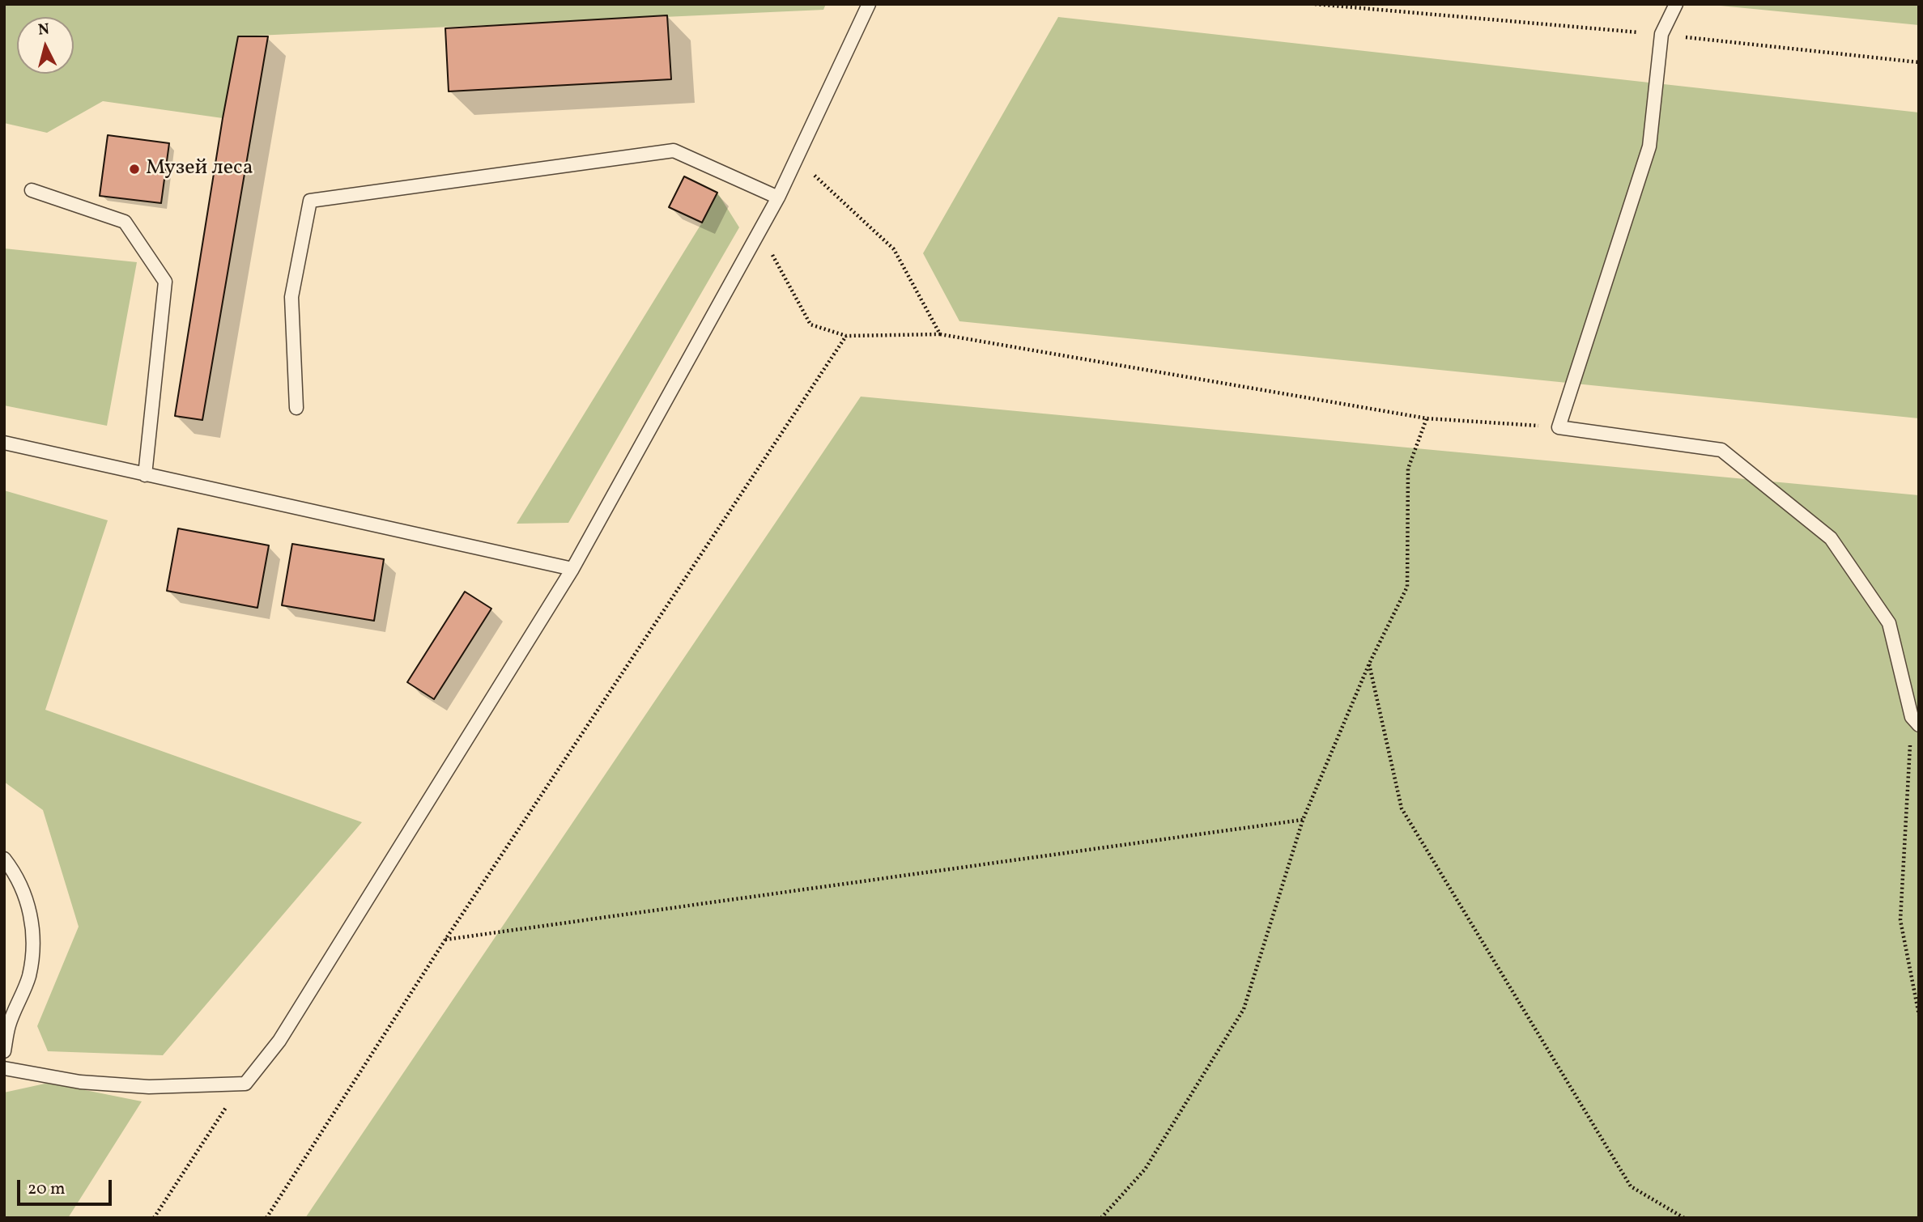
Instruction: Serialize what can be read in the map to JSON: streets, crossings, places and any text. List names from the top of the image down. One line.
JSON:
{"places":["Музей леса"],"scale_bar":"20 m","north":"top"}
